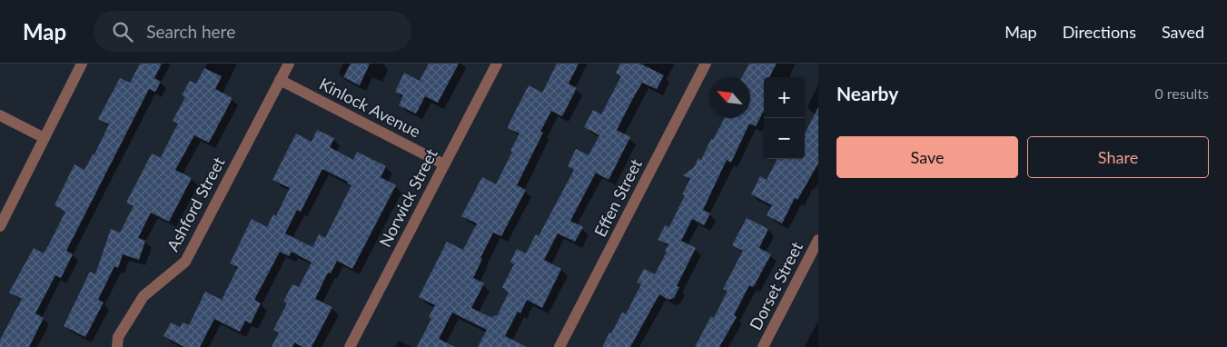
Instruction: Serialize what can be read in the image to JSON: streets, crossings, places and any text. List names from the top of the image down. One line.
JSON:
{"streets":{"street":["Kinlock Avenue","Norwick Street","Effen Street","Ashford Street","Dorset Street"]},"crossings":[["Kinlock Avenue","Norwick Street"],["Kinlock Avenue","Ashford Street"]],"north":"top left","page":{"header":"Map","search":"Search here","nav":["Map","Directions","Saved"],"heading":["Nearby","0 results"],"map_buttons":["+","−"],"buttons":["Save","Share"]}}
